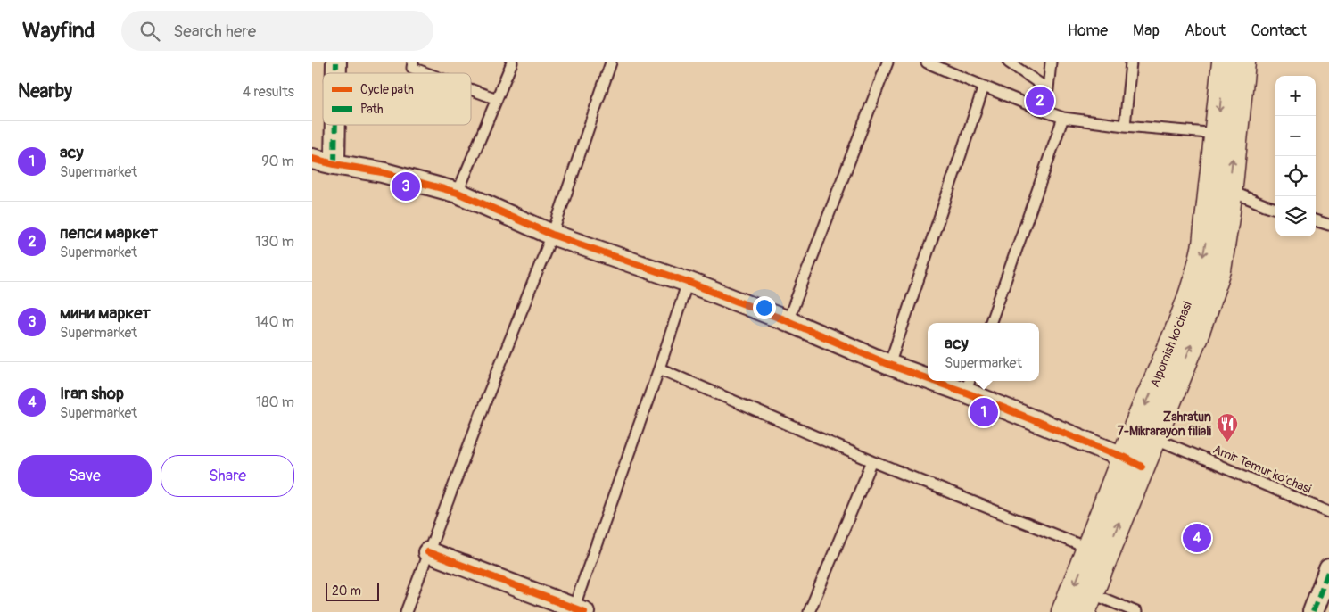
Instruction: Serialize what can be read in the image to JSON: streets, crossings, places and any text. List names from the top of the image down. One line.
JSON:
{"streets":{"main road":["Alpomish ko'chasi"],"lane":["Amir Temur ko'chasi"]},"crossings":[["Alpomish ko'chasi","Amir Temur ko'chasi"]],"places":{"restaurant":["Zahratun 7-Mikrarayon filiali"]},"legend":["Cycle path","Path"],"scale_bar":"20 m","page":{"header":"Wayfind","search":"Search here","nav":["Home","Map","About","Contact"],"heading":["Nearby","4 results"],"map_buttons":["+","−"],"pins":["2","3","1","4"],"list":[{"mark":"1","name":"асу","note":"Supermarket","value":"90 m"},{"mark":"2","name":"пепси маркет","note":"Supermarket","value":"130 m"},{"mark":"3","name":"мини маркет","note":"Supermarket","value":"140 m"},{"mark":"4","name":"Iran shop","note":"Supermarket","value":"180 m"}],"popup":["асу","Supermarket"],"buttons":["Save","Share"],"scale":"20 m"}}
